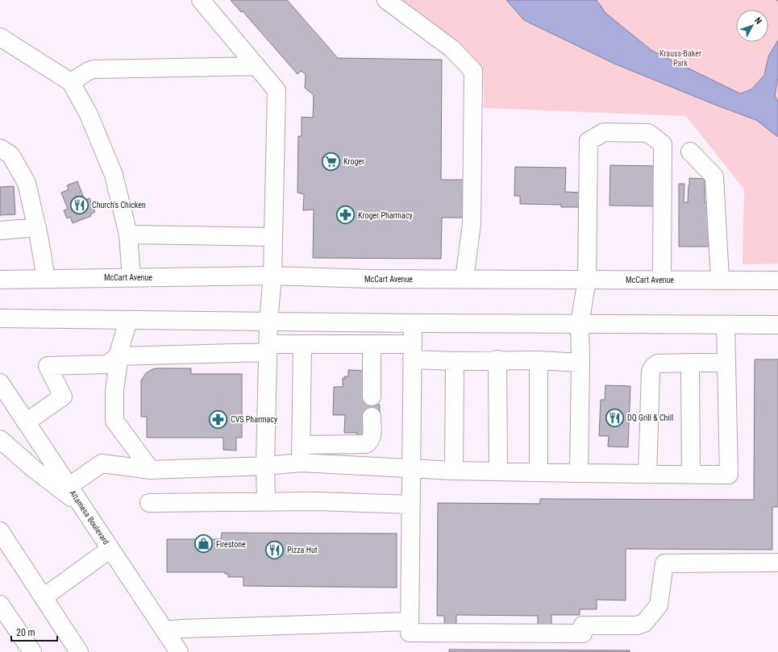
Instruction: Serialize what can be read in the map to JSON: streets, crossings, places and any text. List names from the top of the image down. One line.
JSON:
{"streets":{"main road":["McCart Avenue","Altamesa Boulevard"]},"parks":["Krauss-Baker Park"],"places":{"supermarket":["Kroger"],"restaurant":["Church's Chicken","DQ Grill & Chill","Pizza Hut"],"pharmacy":["Kroger Pharmacy","CVS Pharmacy"],"shop":["Firestone"]},"scale_bar":"20 m","north":"top right"}
